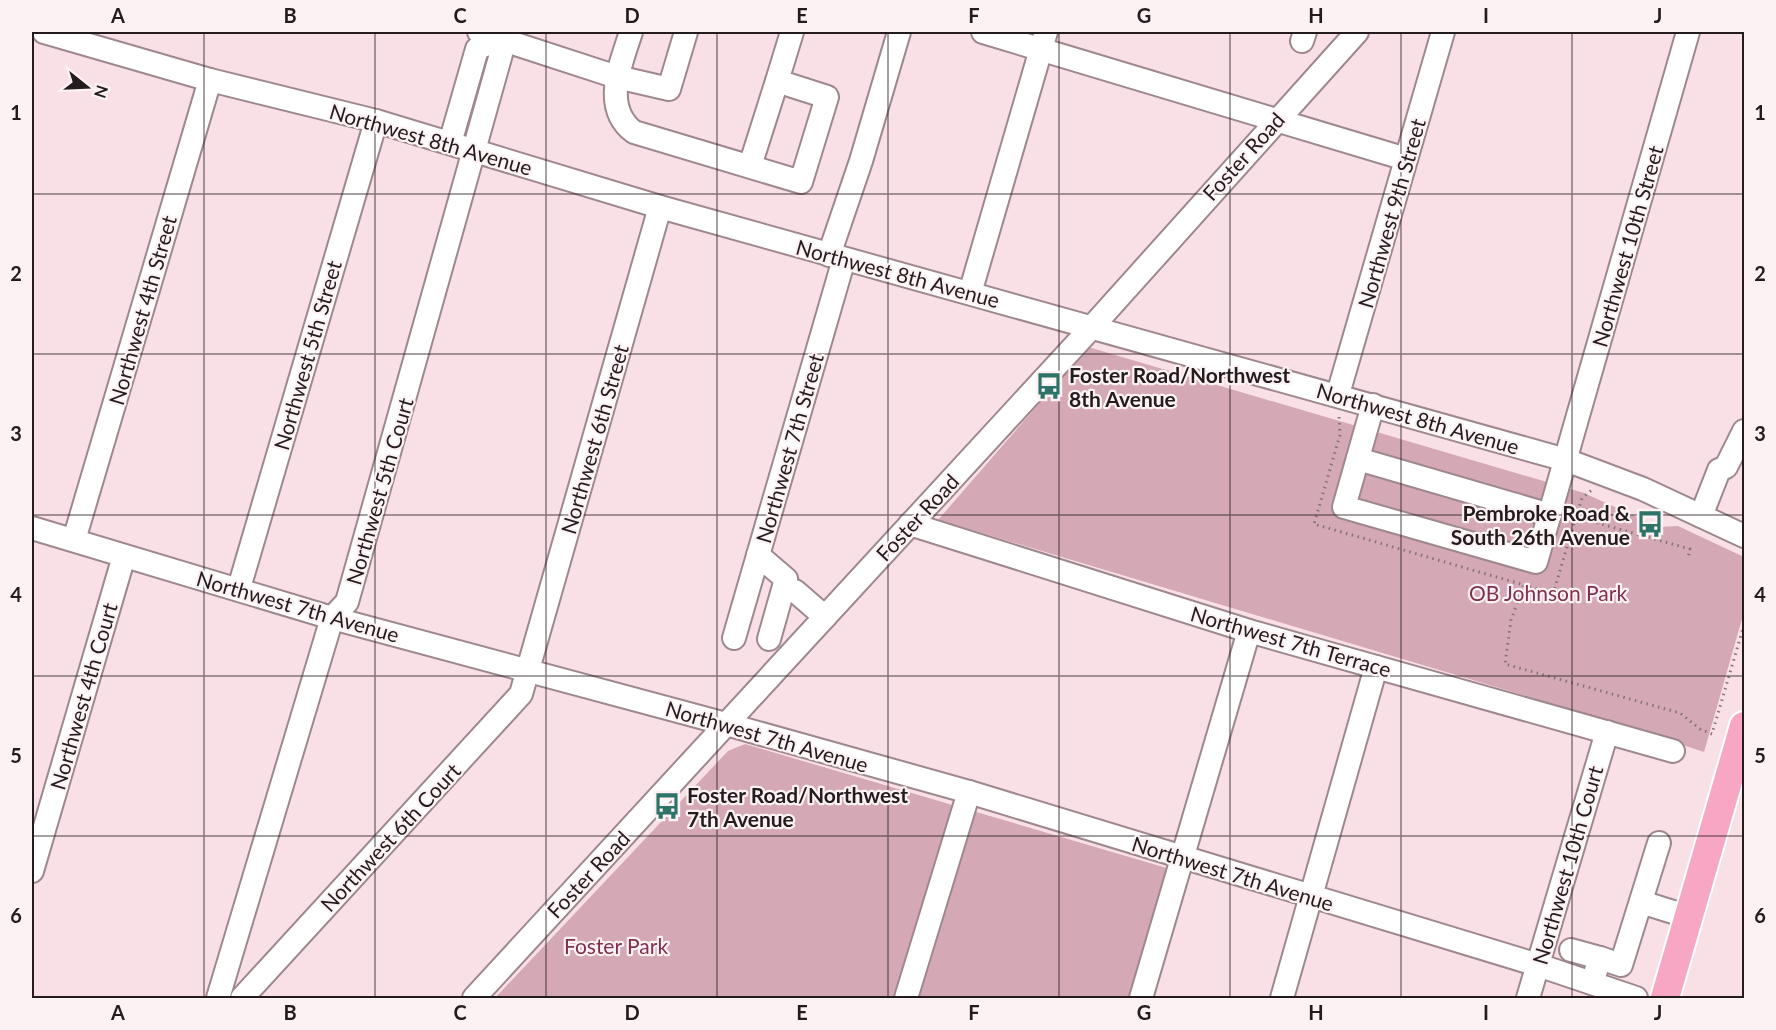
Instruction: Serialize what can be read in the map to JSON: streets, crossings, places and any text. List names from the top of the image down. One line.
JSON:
{"streets":{"street":["Northwest 8th Avenue","Foster Road","Northwest 9th Street","Northwest 10th Street","Northwest 4th Street","Northwest 5th Street","Northwest 6th Street","Northwest 7th Street","Northwest 5th Court","Northwest 7th Avenue","Northwest 7th Terrace","Northwest 4th Court","Northwest 6th Court","Northwest 10th Court"]},"crossings":[["Northwest 8th Avenue","Foster Road"],["Northwest 8th Avenue","Northwest 9th Street"],["Northwest 8th Avenue","Northwest 10th Street"],["Northwest 8th Avenue","Northwest 4th Street"],["Northwest 8th Avenue","Northwest 5th Street"],["Northwest 8th Avenue","Northwest 6th Street"],["Northwest 8th Avenue","Northwest 7th Street"],["Northwest 8th Avenue","Northwest 5th Court"],["Foster Road","Northwest 7th Avenue"],["Foster Road","Northwest 7th Terrace"],["Northwest 4th Street","Northwest 7th Avenue"],["Northwest 5th Street","Northwest 7th Avenue"],["Northwest 6th Street","Northwest 7th Avenue"],["Northwest 6th Street","Northwest 6th Court"],["Northwest 5th Court","Northwest 7th Avenue"],["Northwest 7th Avenue","Northwest 4th Court"],["Northwest 7th Avenue","Northwest 6th Court"],["Northwest 7th Avenue","Northwest 10th Court"],["Northwest 7th Terrace","Northwest 10th Court"]],"parks":["OB Johnson Park","Foster Park"],"places":{"bus stop":["Foster Road/Northwest 8th Avenue","Pembroke Road & South 26th Avenue","Foster Road/Northwest 7th Avenue"]},"north":"right","grid":{"columns":["A","B","C","D","E","F","G","H","I","J"],"rows":["1","2","3","4","5","6"]}}
